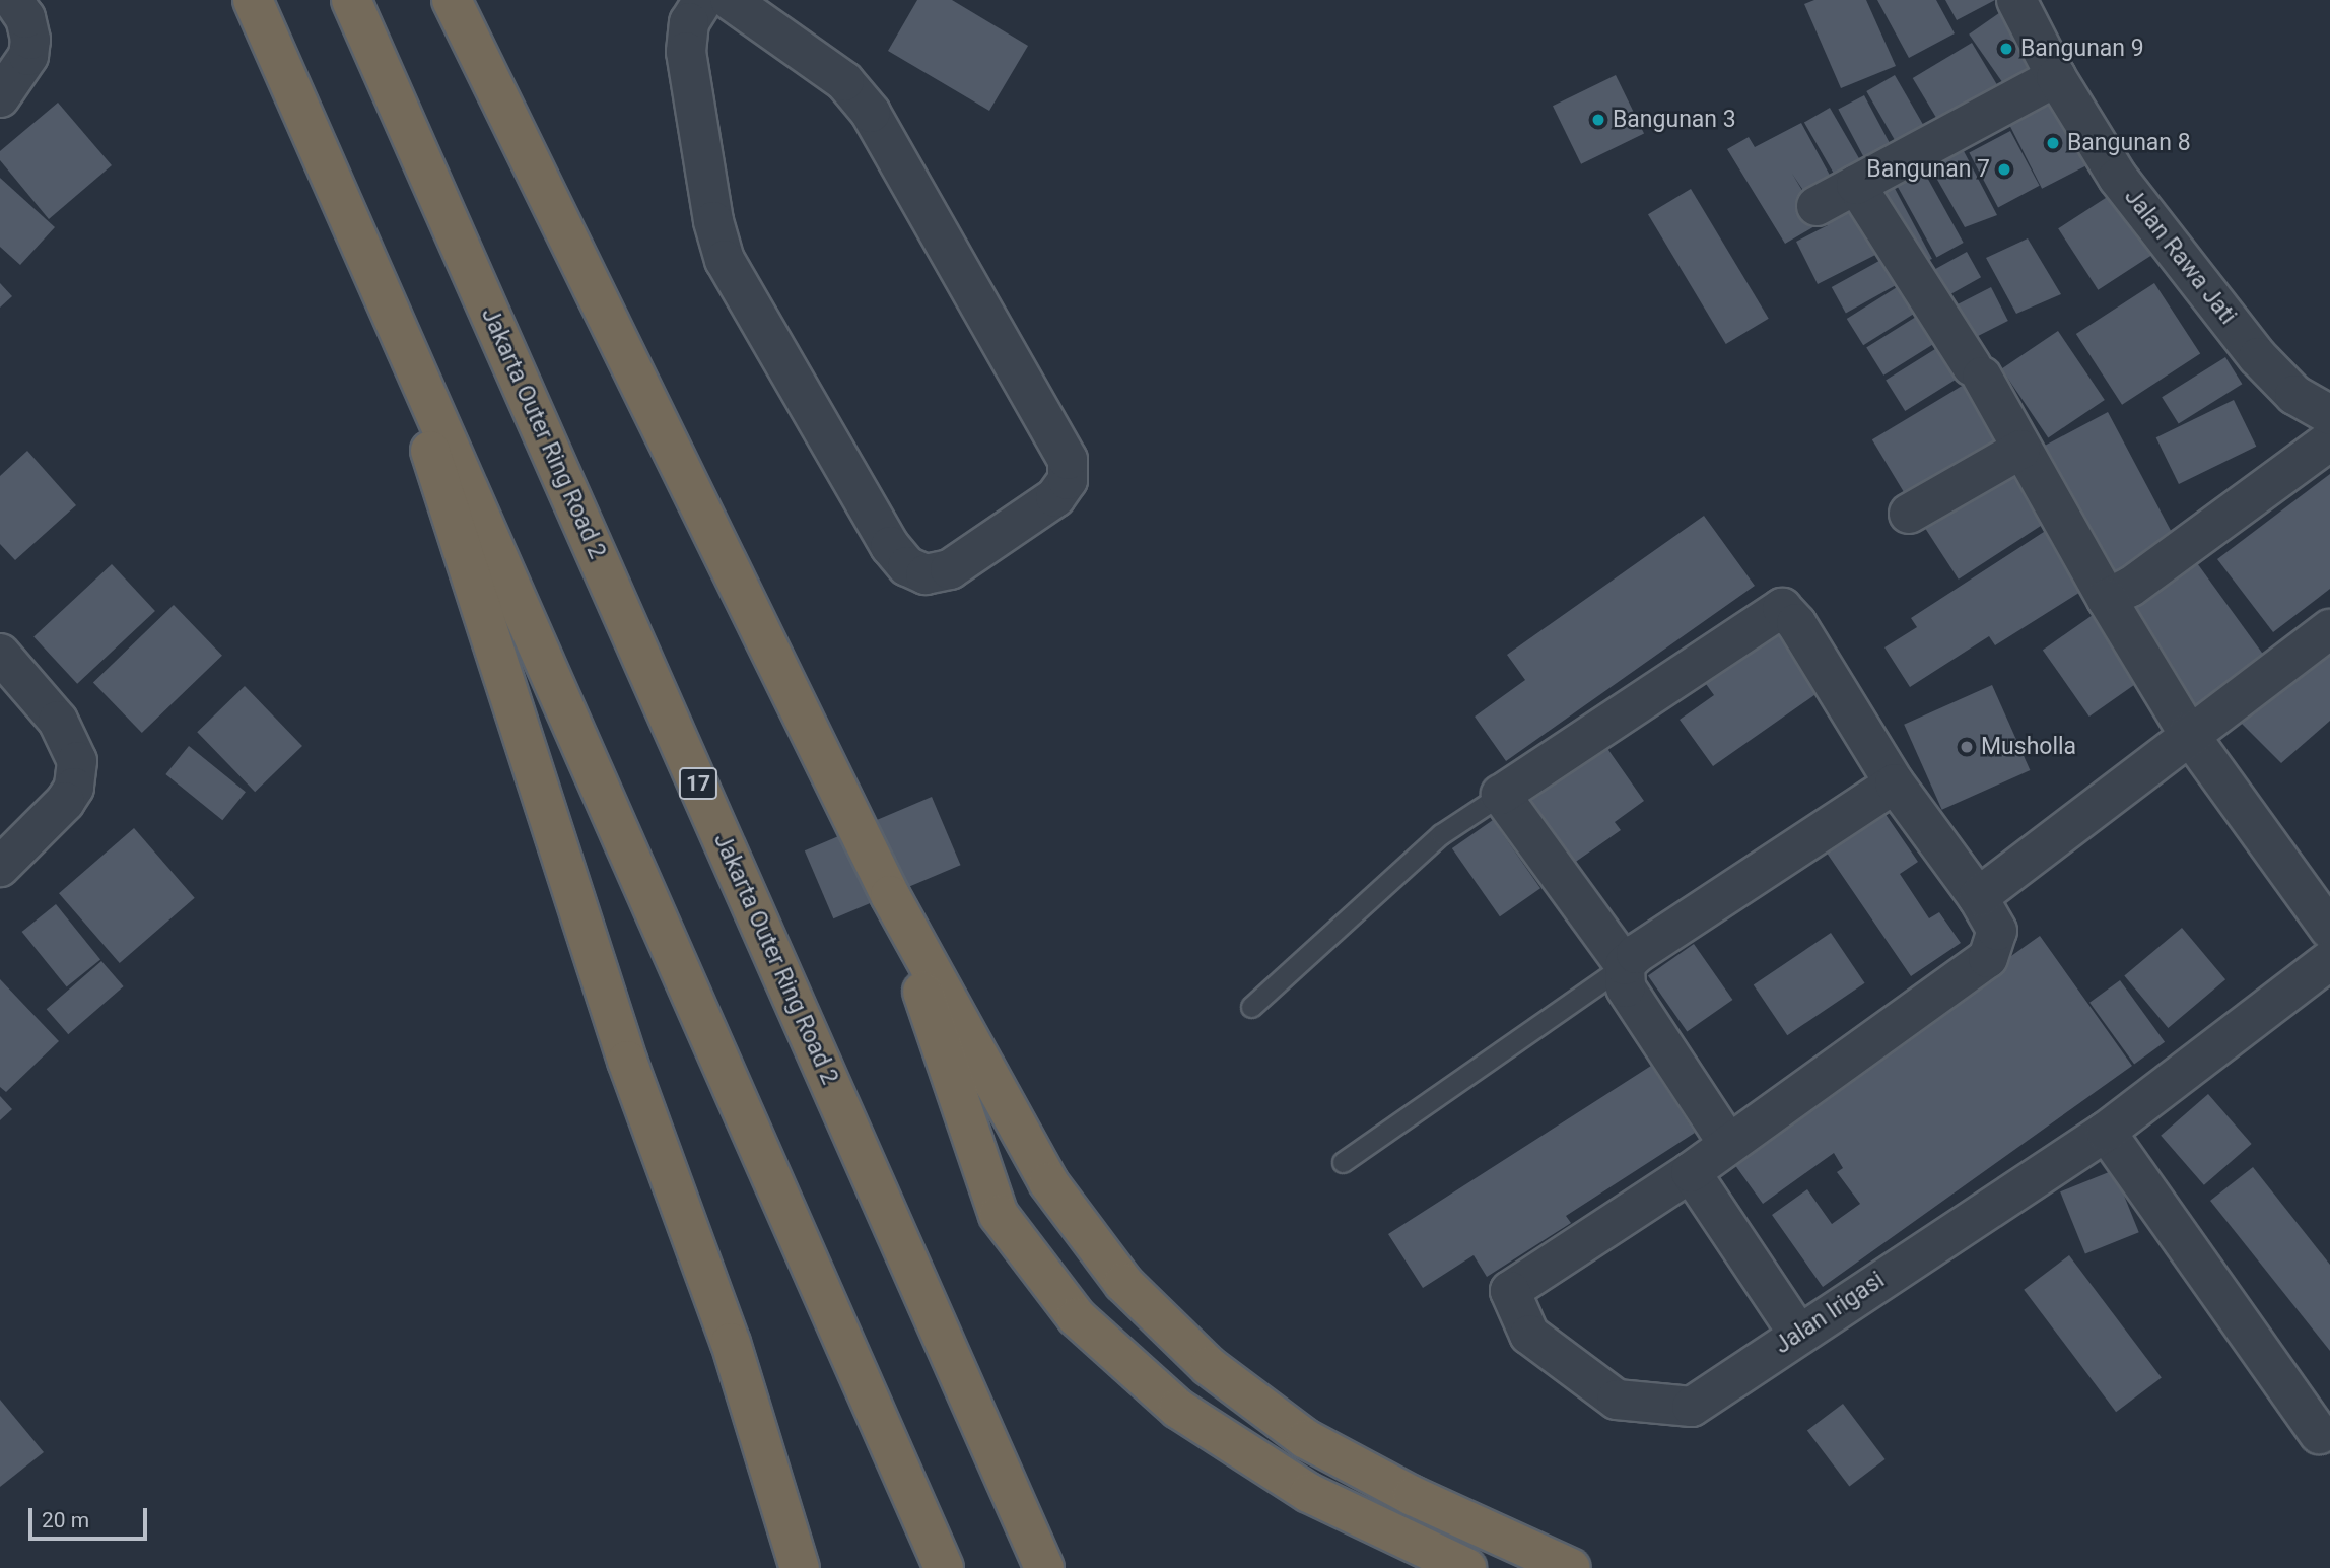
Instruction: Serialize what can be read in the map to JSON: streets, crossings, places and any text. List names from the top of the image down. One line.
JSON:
{"streets":{"highway":["Jakarta Outer Ring Road 2","17"],"street":["Jalan Rawa Jati","Jalan Irigasi"]},"places":["Bangunan 9","Bangunan 3","Bangunan 8","Bangunan 7","Musholla"],"scale_bar":"20 m"}
